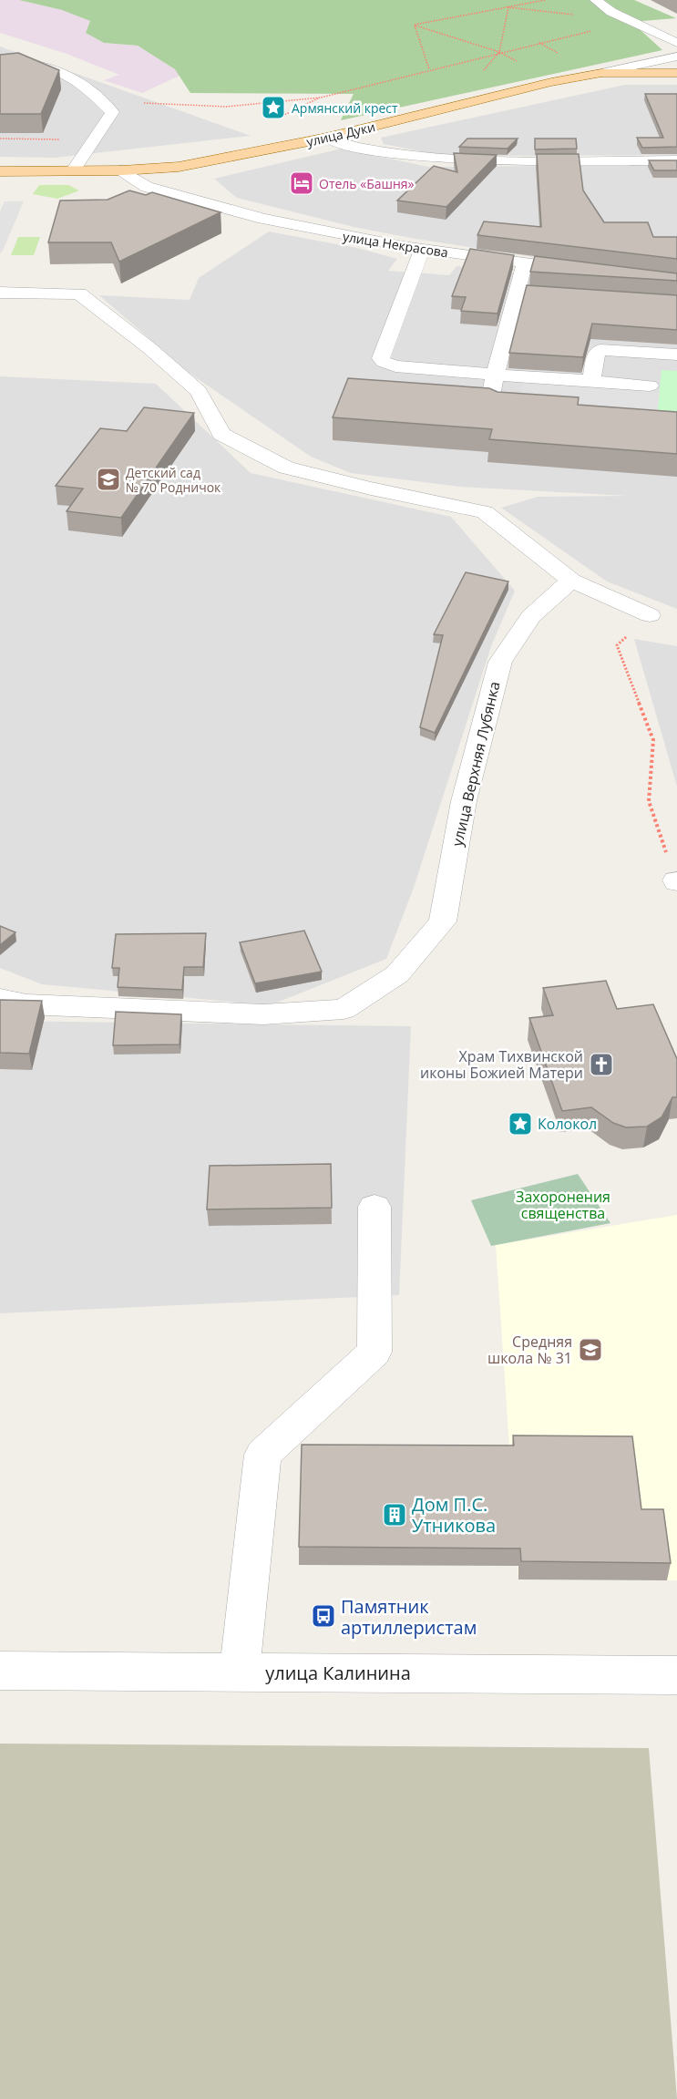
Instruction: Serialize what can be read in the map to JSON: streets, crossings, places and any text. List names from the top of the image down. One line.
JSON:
{"streets":{"main road":["улица Дуки"],"street":["улица Некрасова","улица Верхняя Лубянка","улица Калинина"]},"crossings":[["улица Дуки","улица Некрасова"]],"parks":["Захоронения священства"],"places":{"place":["Армянский крест","Колокол"],"hotel":["Отель «Башня»"],"school or university":["Детский сад № 70 Родничок","Средняя школа № 31"],"church":["Храм Тихвинской иконы Божией Матери"],"building":["Дом П.С. Утникова"],"bus stop":["Памятник артиллеристам"]}}
